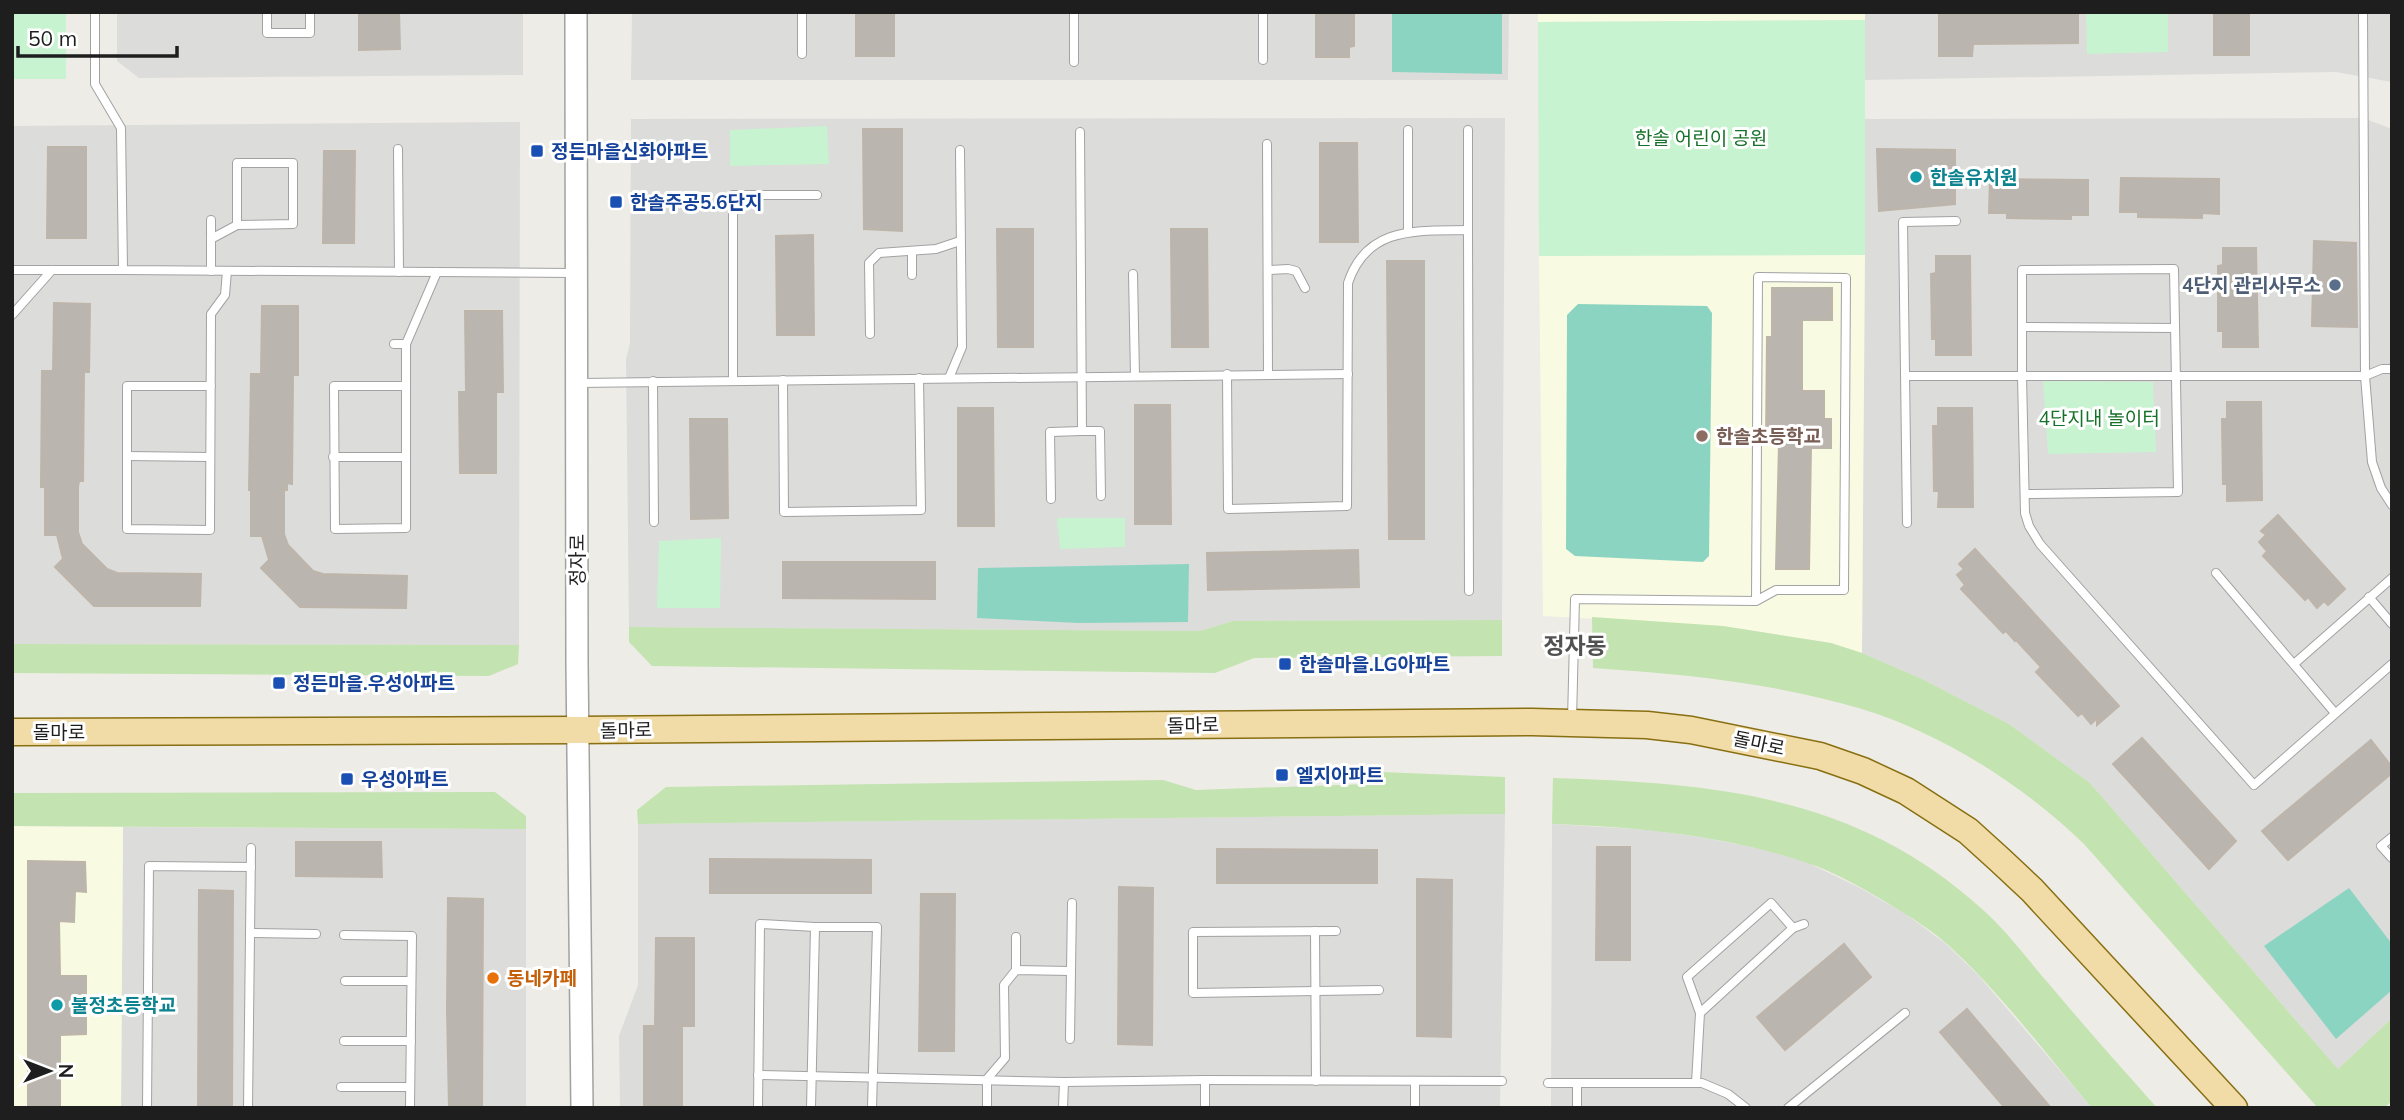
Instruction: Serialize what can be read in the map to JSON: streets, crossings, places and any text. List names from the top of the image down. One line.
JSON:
{"streets":{"main road":["돌마로"],"street":["정자로"]},"crossings":[["정자로","돌마로"]],"districts":["정자동"],"parks":["한솔 어린이 공원","4단지내 놀이터"],"places":{"transit":["정든마을신화아파트","한솔주공5.6단지","한솔마을.LG아파트","정든마을.우성아파트","엘지아파트","우성아파트"],"other":["한솔유치원","4단지 관리사무소","한솔초등학교","동네카페","불정초등학교"]},"scale_bar":"50 m","north":"right"}
